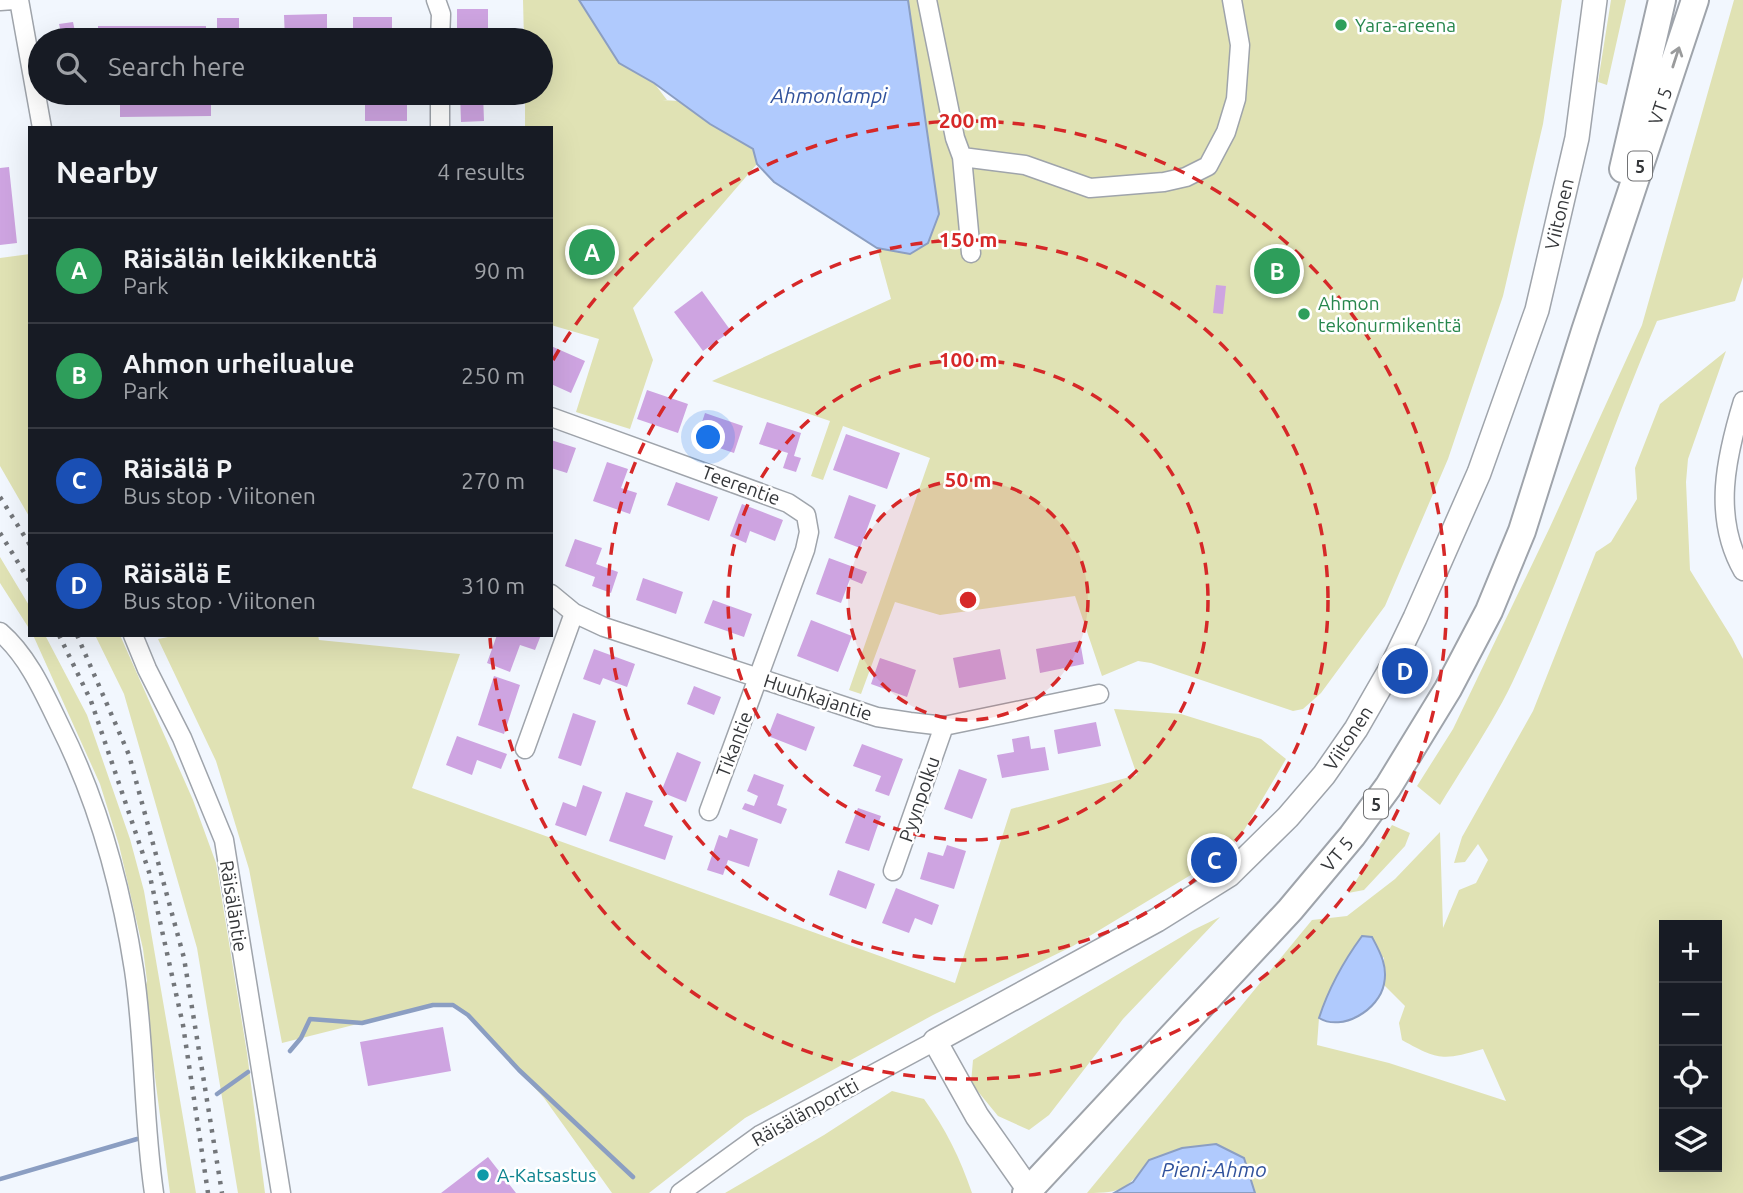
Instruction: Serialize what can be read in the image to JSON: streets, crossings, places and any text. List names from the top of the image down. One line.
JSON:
{"streets":{"highway":["VT 5","5"],"main road":["Viitonen"],"street":["Teerentie","Huuhkajantie","Tikantie","Pyynpolku","Räisäläntie","Räisälänportti"]},"crossings":[["Viitonen","Räisälänportti"],["Teerentie","Huuhkajantie"],["Teerentie","Tikantie"],["Huuhkajantie","Tikantie"],["Huuhkajantie","Pyynpolku"]],"water":["Ahmonlampi","Pieni-Ahmo"],"places":["Yara-areena","Ahmon tekonurmikenttä","A-Katsastus"],"page":{"search":"Search here","heading":["Nearby","4 results"],"list":[{"mark":"A","name":"Räisälän leikkikenttä","note":"Park","value":"90 m"},{"mark":"B","name":"Ahmon urheilualue","note":"Park","value":"250 m"},{"mark":"C","name":"Räisälä P","note":"Bus stop · Viitonen","value":"270 m"},{"mark":"D","name":"Räisälä E","note":"Bus stop · Viitonen","value":"310 m"}],"pins":["A","B","D","C"],"map_buttons":["+","−"]},"rings":["200 m","150 m","100 m","50 m"]}
